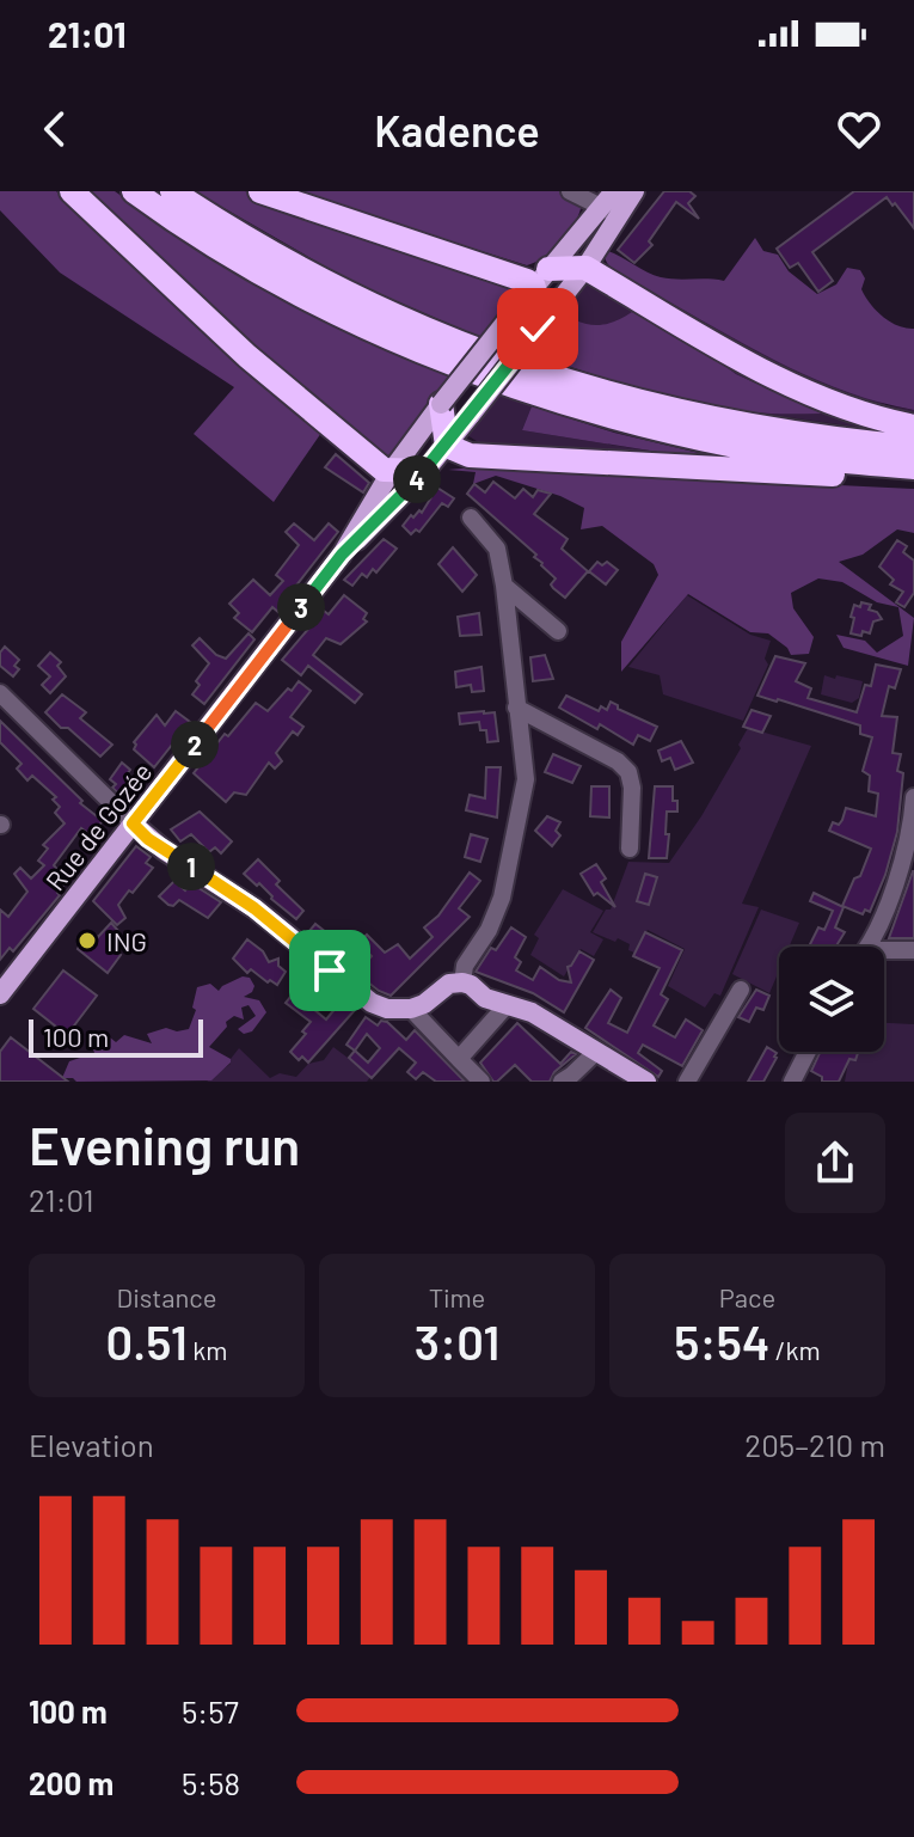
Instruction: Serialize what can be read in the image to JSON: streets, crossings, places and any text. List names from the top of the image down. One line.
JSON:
{"streets":{"main road":["Rue de Gozée"]},"places":["ING"],"scale_bar":"100 m","page":{"status":"21:01","header":"Kadence","pins":["4","3","2","1"],"scale":"100 m","heading":["Evening run","21:01"],"stats":[["Distance","0.51 km"],["Time","3:01"],["Pace","5:54 /km"]],"chart":["Elevation","205–210 m"],"list":[{"name":"100 m","note":"5:57"},{"name":"200 m","note":"5:58"}]}}
